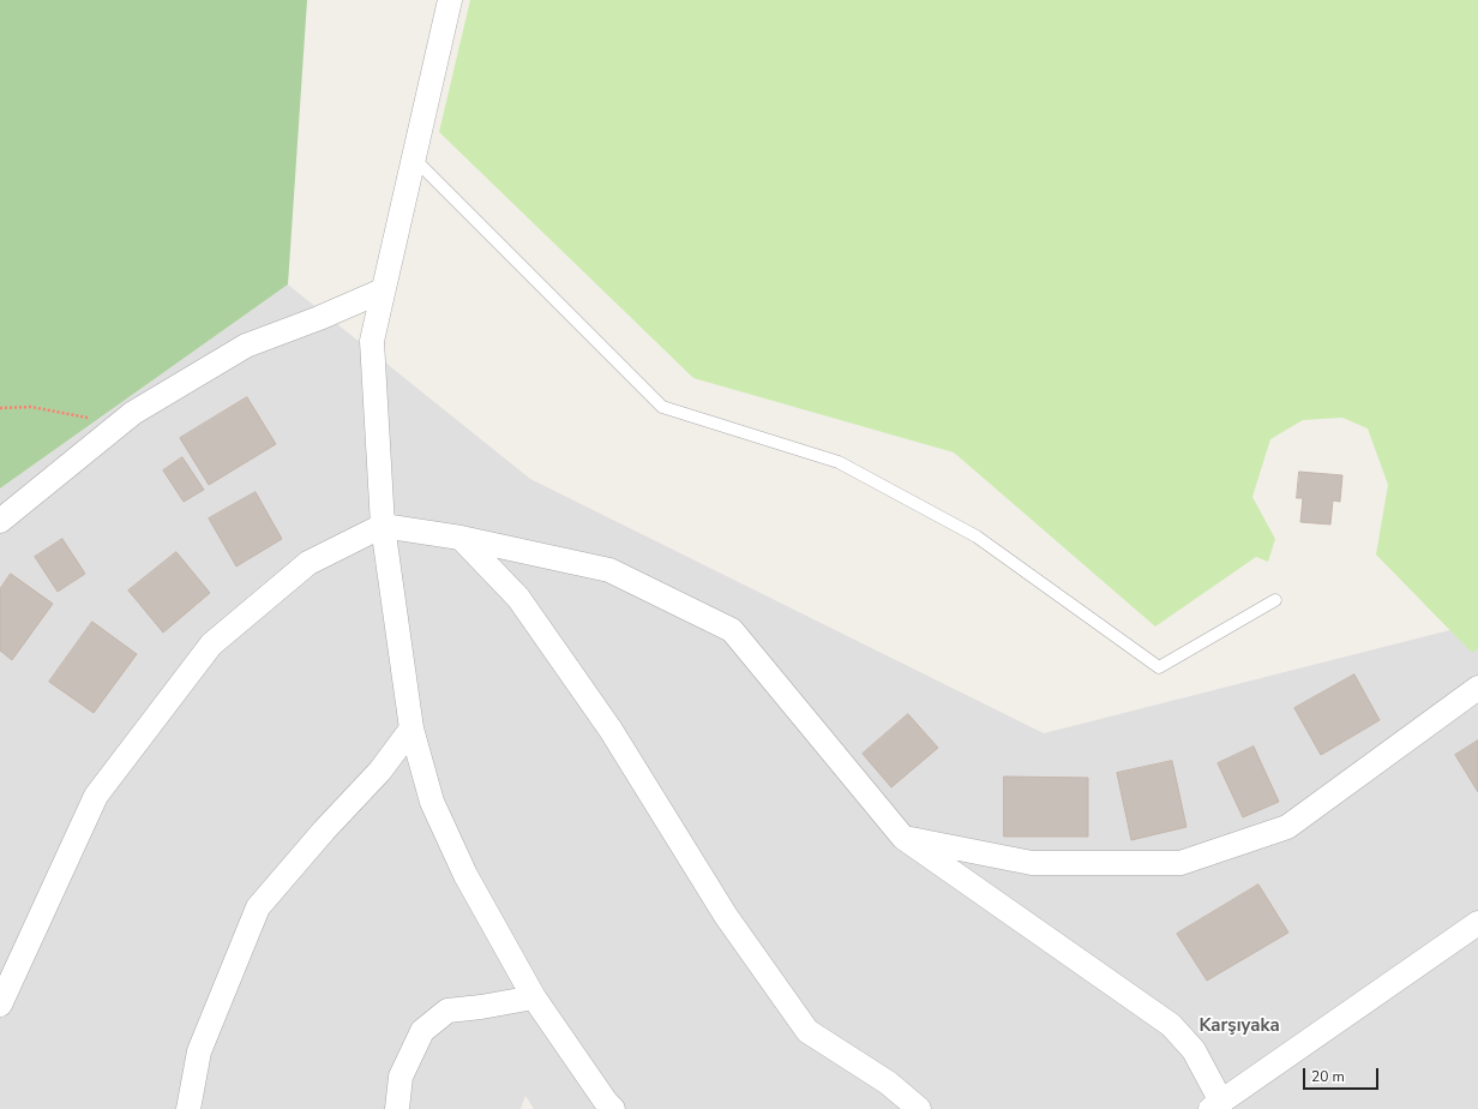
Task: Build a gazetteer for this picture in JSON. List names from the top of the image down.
{
  "districts": ["Karşıyaka"],
  "scale_bar": "20 m"
}
